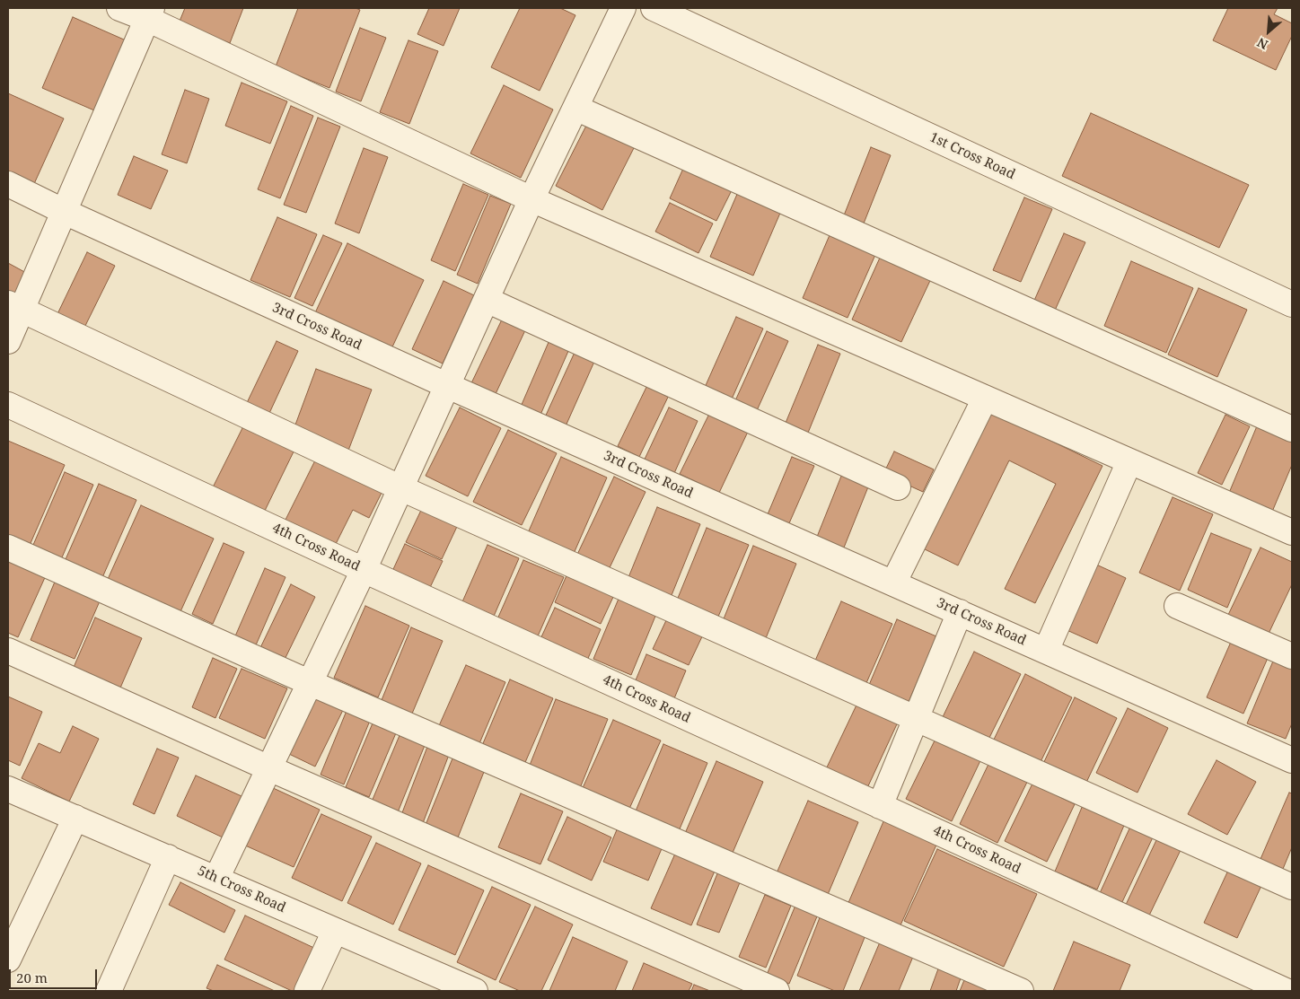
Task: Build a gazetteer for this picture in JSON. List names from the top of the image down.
{
  "streets": {
    "street": [
      "1st Cross Road",
      "3rd Cross Road",
      "4th Cross Road",
      "5th Cross Road"
    ]
  },
  "scale_bar": "20 m",
  "north": "bottom left"
}
